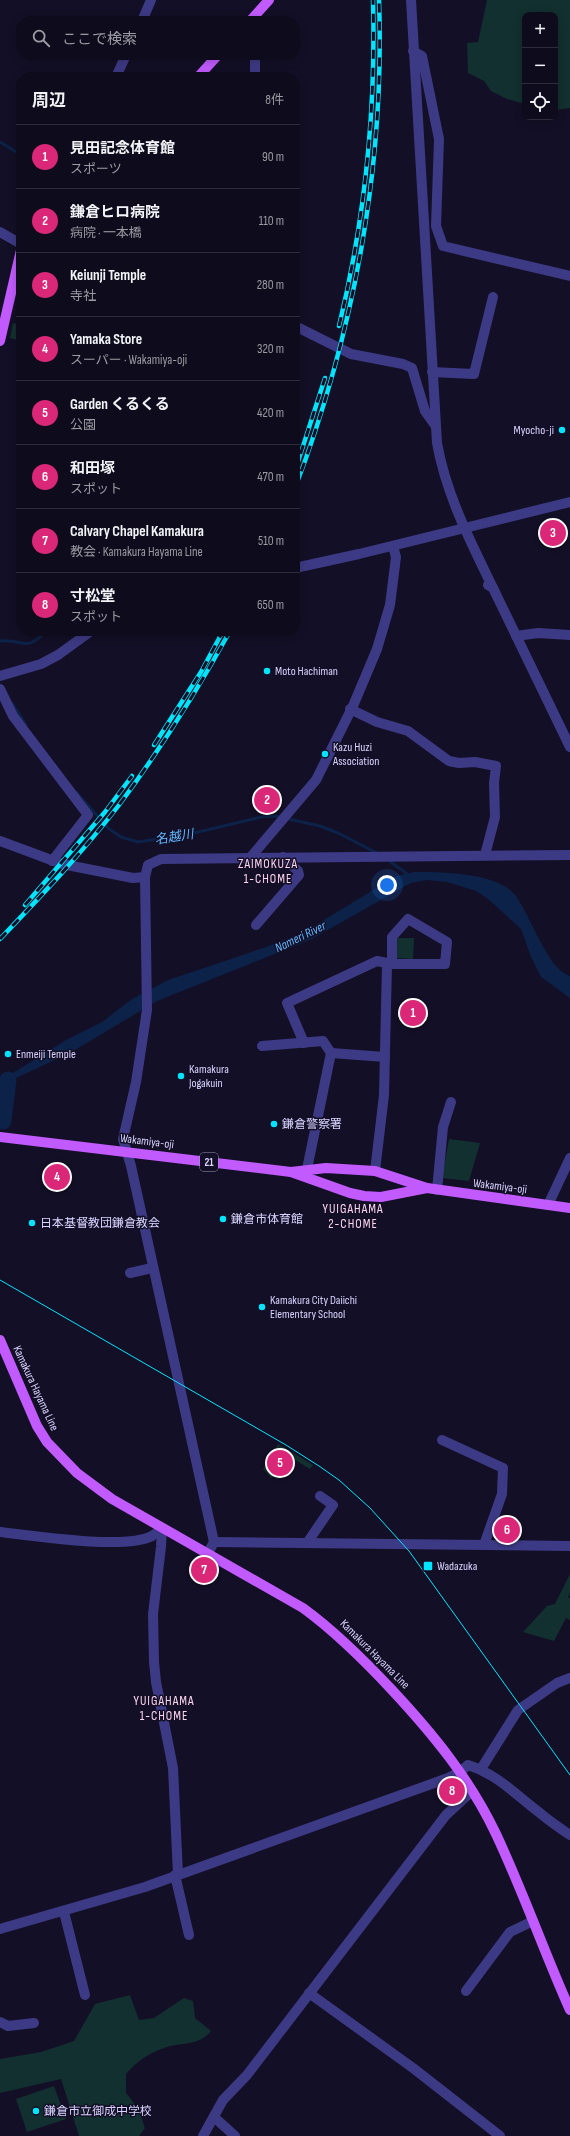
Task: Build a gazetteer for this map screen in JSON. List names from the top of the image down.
{
  "streets": {
    "main road": ["Wakamiya-oji", "21", "Kamakura Hayama Line"]
  },
  "districts": ["ZAIMOKUZA 1-CHOME", "YUIGAHAMA 2-CHOME", "YUIGAHAMA 1-CHOME"],
  "water": ["名越川", "Nameri River"],
  "places": {
    "other": [
      "Myocho-ji",
      "Moto Hachiman",
      "Kazu Huzi Association",
      "Enmeiji Temple",
      "Kamakura Jogakuin",
      "鎌倉警察署",
      "鎌倉市体育館",
      "日本基督教団鎌倉教会",
      "Kamakura City Daiichi Elementary School",
      "鎌倉市立御成中学校"
    ],
    "transit": ["Wadazuka"]
  },
  "page": {
    "map_buttons": ["+", "−"],
    "search": "ここで検索",
    "heading": ["周辺", "8件"],
    "list": [
      {
        "mark": "1",
        "name": "見田記念体育館",
        "note": "スポーツ",
        "value": "90 m"
      },
      {
        "mark": "2",
        "name": "鎌倉ヒロ病院",
        "note": "病院 · 一本橋",
        "value": "110 m"
      },
      {
        "mark": "3",
        "name": "Keiunji Temple",
        "note": "寺社",
        "value": "280 m"
      },
      {
        "mark": "4",
        "name": "Yamaka Store",
        "note": "スーパー · Wakamiya-oji",
        "value": "320 m"
      },
      {
        "mark": "5",
        "name": "Garden くるくる",
        "note": "公園",
        "value": "420 m"
      },
      {
        "mark": "6",
        "name": "和田塚",
        "note": "スポット",
        "value": "470 m"
      },
      {
        "mark": "7",
        "name": "Calvary Chapel Kamakura",
        "note": "教会 · Kamakura Hayama Line",
        "value": "510 m"
      },
      {
        "mark": "8",
        "name": "寸松堂",
        "note": "スポット",
        "value": "650 m"
      }
    ],
    "pins": [
      "3",
      "2",
      "1",
      "4",
      "5",
      "6",
      "7",
      "8"
    ]
  }
}
